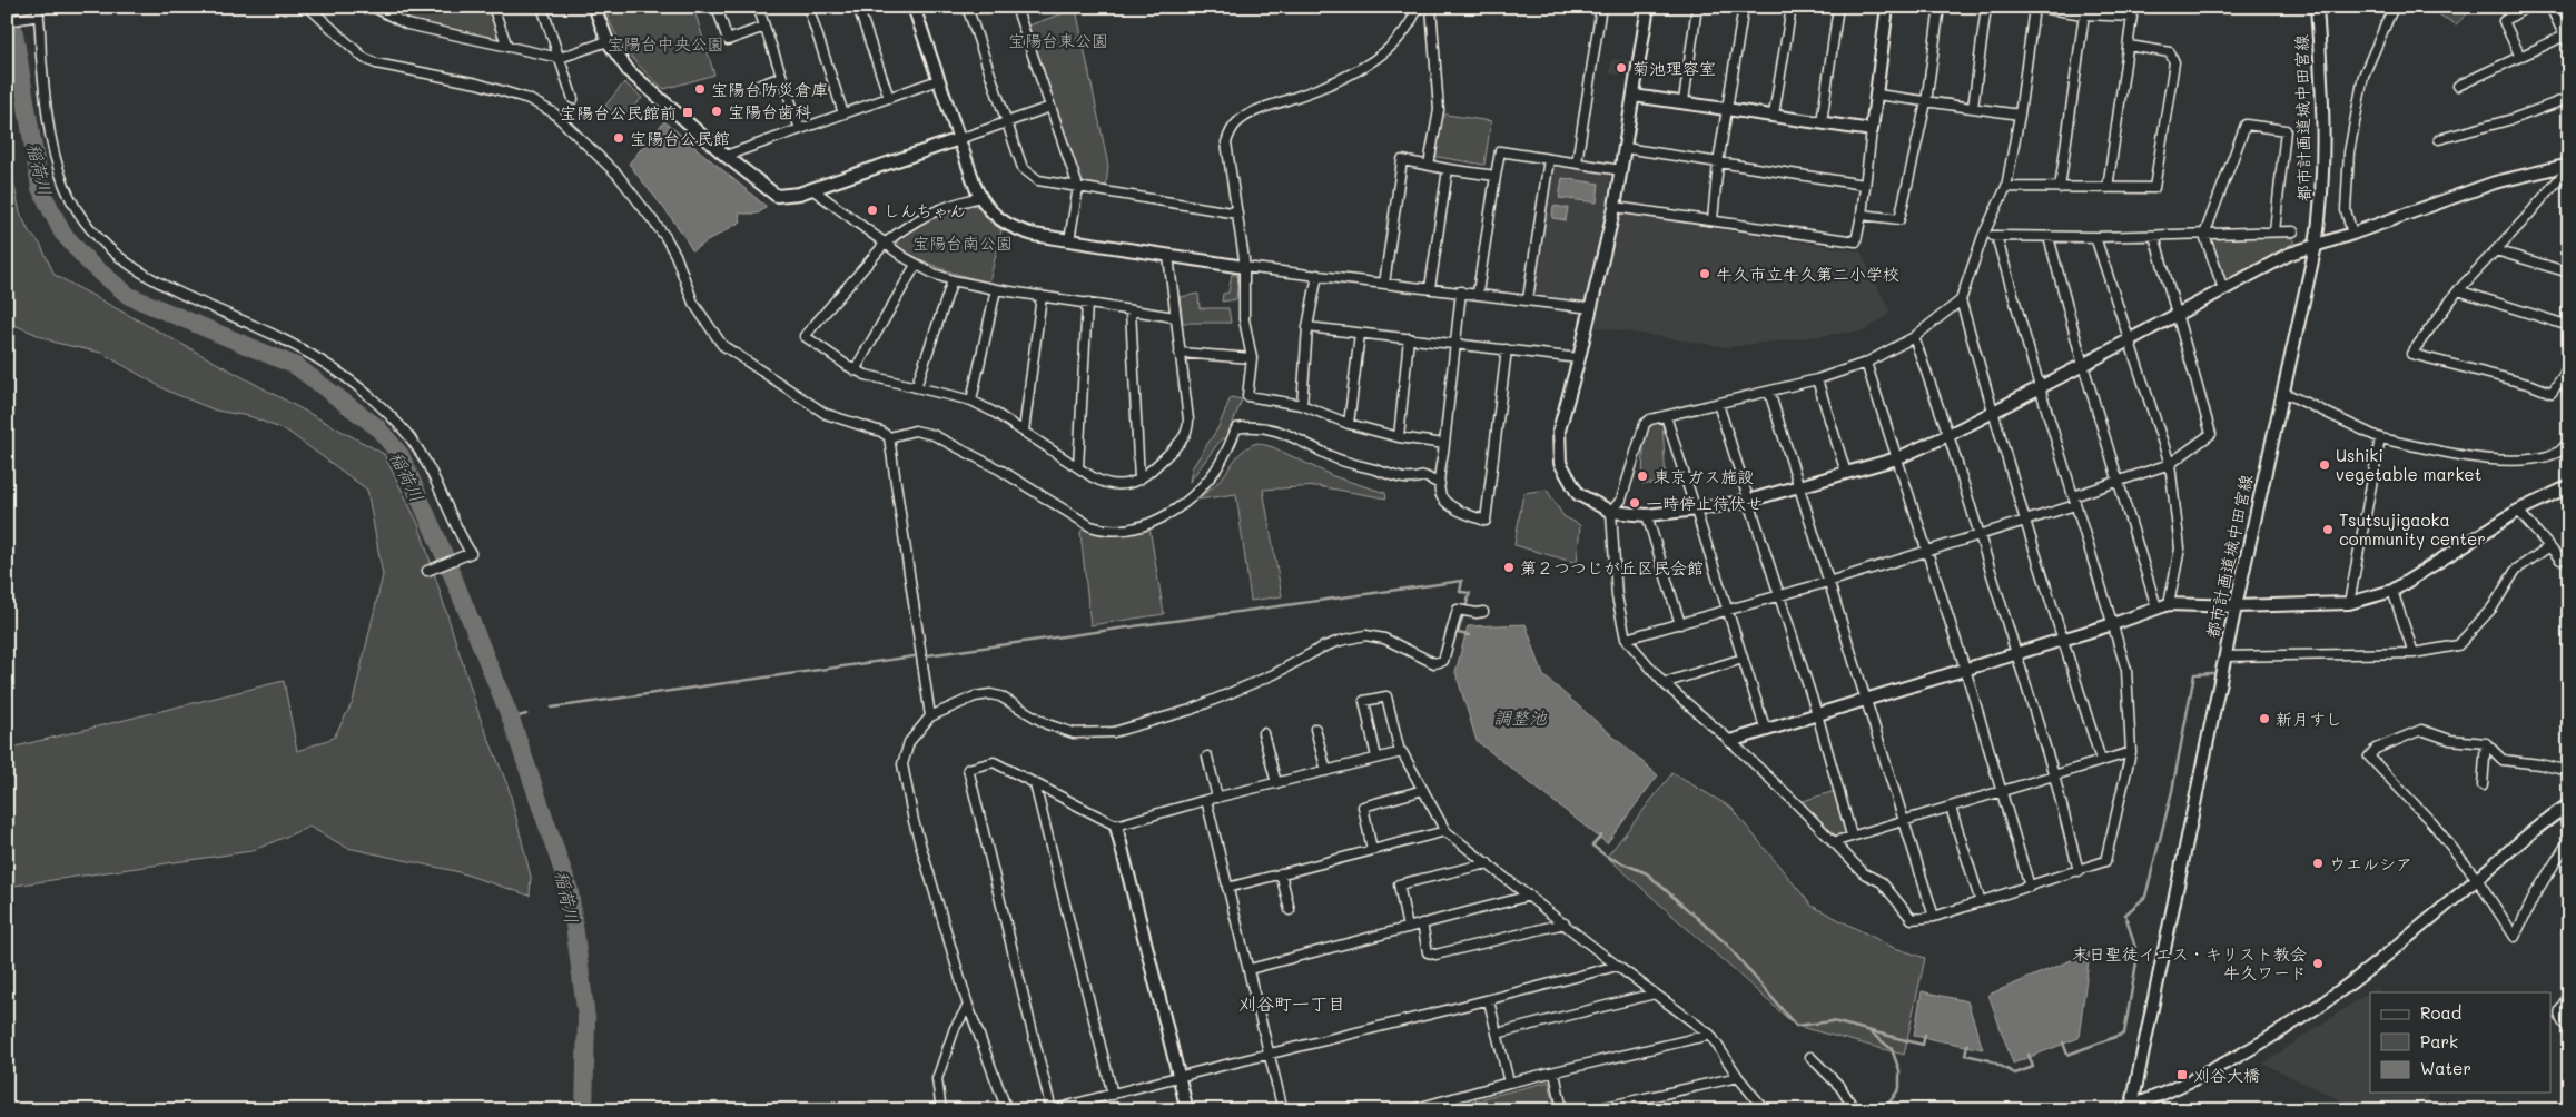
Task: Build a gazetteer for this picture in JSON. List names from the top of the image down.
{
  "streets": {
    "street": ["都市計画道城中田宮線"]
  },
  "districts": ["刈谷町一丁目"],
  "water": ["稲荷川", "調整池"],
  "parks": ["宝陽台東公園", "宝陽台中央公園", "宝陽台南公園"],
  "places": {
    "other": [
      "菊池理容室",
      "宝陽台防災倉庫",
      "宝陽台歯科",
      "宝陽台公民館",
      "しんちゃん",
      "牛久市立牛久第二小学校",
      "Ushiki vegetable market",
      "東京ガス施設",
      "一時停止待伏せ",
      "Tsutsujigaoka community center",
      "第２つつじが丘区民会館",
      "新月すし",
      "ウエルシア",
      "末日聖徒イエス・キリスト教会 牛久ワード"
    ],
    "transit": ["宝陽台公民館前", "刈谷大橋"]
  },
  "legend": ["Road", "Park", "Water"]
}
